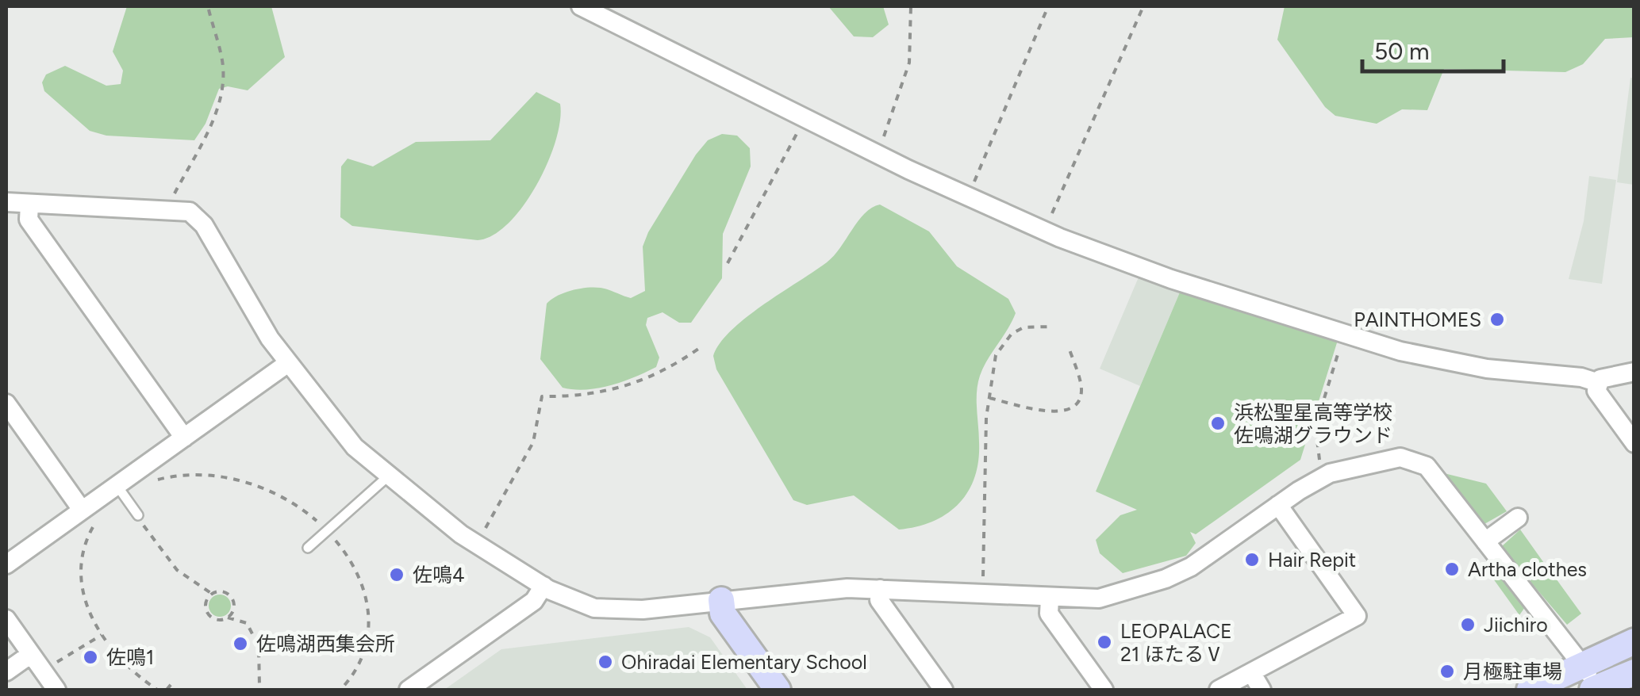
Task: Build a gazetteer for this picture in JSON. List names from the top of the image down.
{
  "places": [
    "PAINTHOMES",
    "浜松聖星高等学校 佐鳴湖グラウンド",
    "Hair Repit",
    "Artha clothes",
    "佐鳴4",
    "Jiichiro",
    "LEOPALACE 21 ほたるⅤ",
    "佐鳴湖西集会所",
    "佐鳴1",
    "Ohiradai Elementary School",
    "月極駐車場"
  ],
  "scale_bar": "50 m"
}
